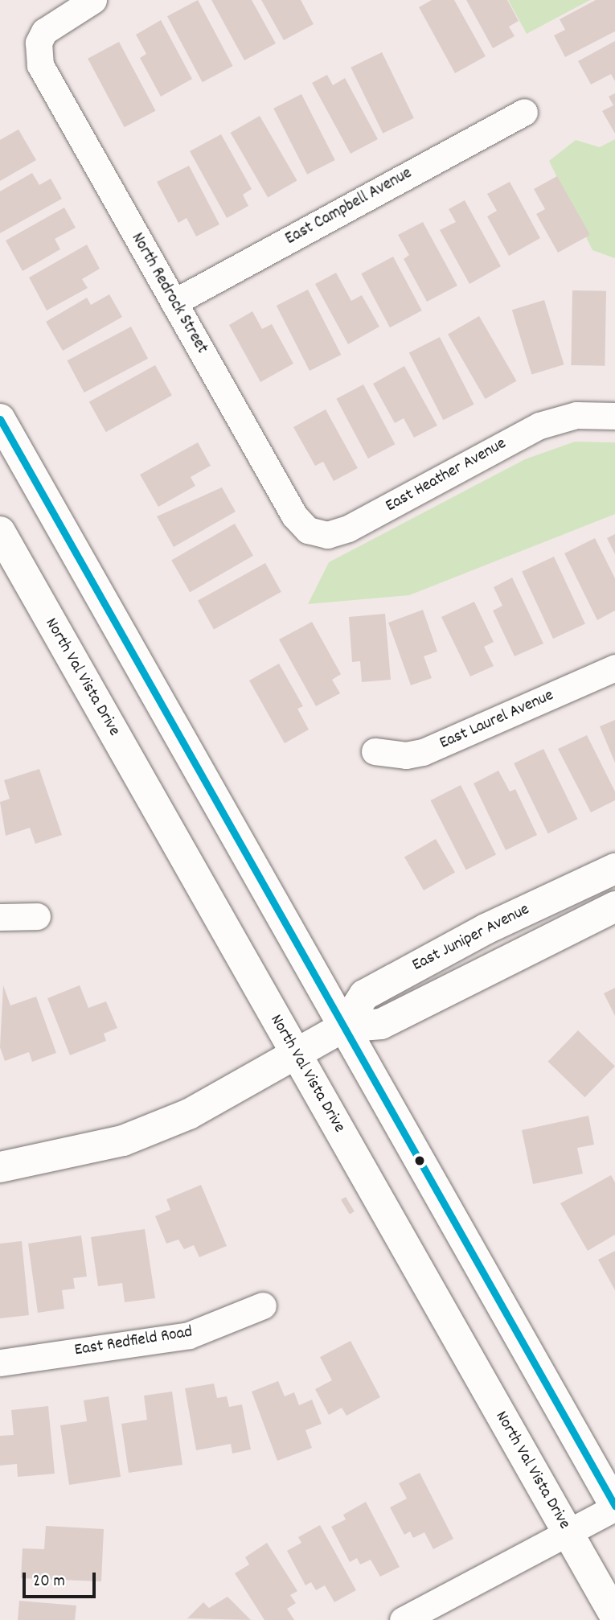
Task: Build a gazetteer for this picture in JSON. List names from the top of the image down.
{
  "streets": {
    "main road": ["North Val Vista Drive", "East Juniper Avenue"],
    "street": [
      "East Campbell Avenue",
      "North Redrock Street",
      "East Heather Avenue",
      "East Laurel Avenue",
      "East Redfield Road"
    ]
  },
  "crossings": [
    ["East Campbell Avenue", "North Redrock Street"],
    ["North Redrock Street", "East Heather Avenue"],
    ["North Val Vista Drive", "East Juniper Avenue"]
  ],
  "scale_bar": "20 m"
}
